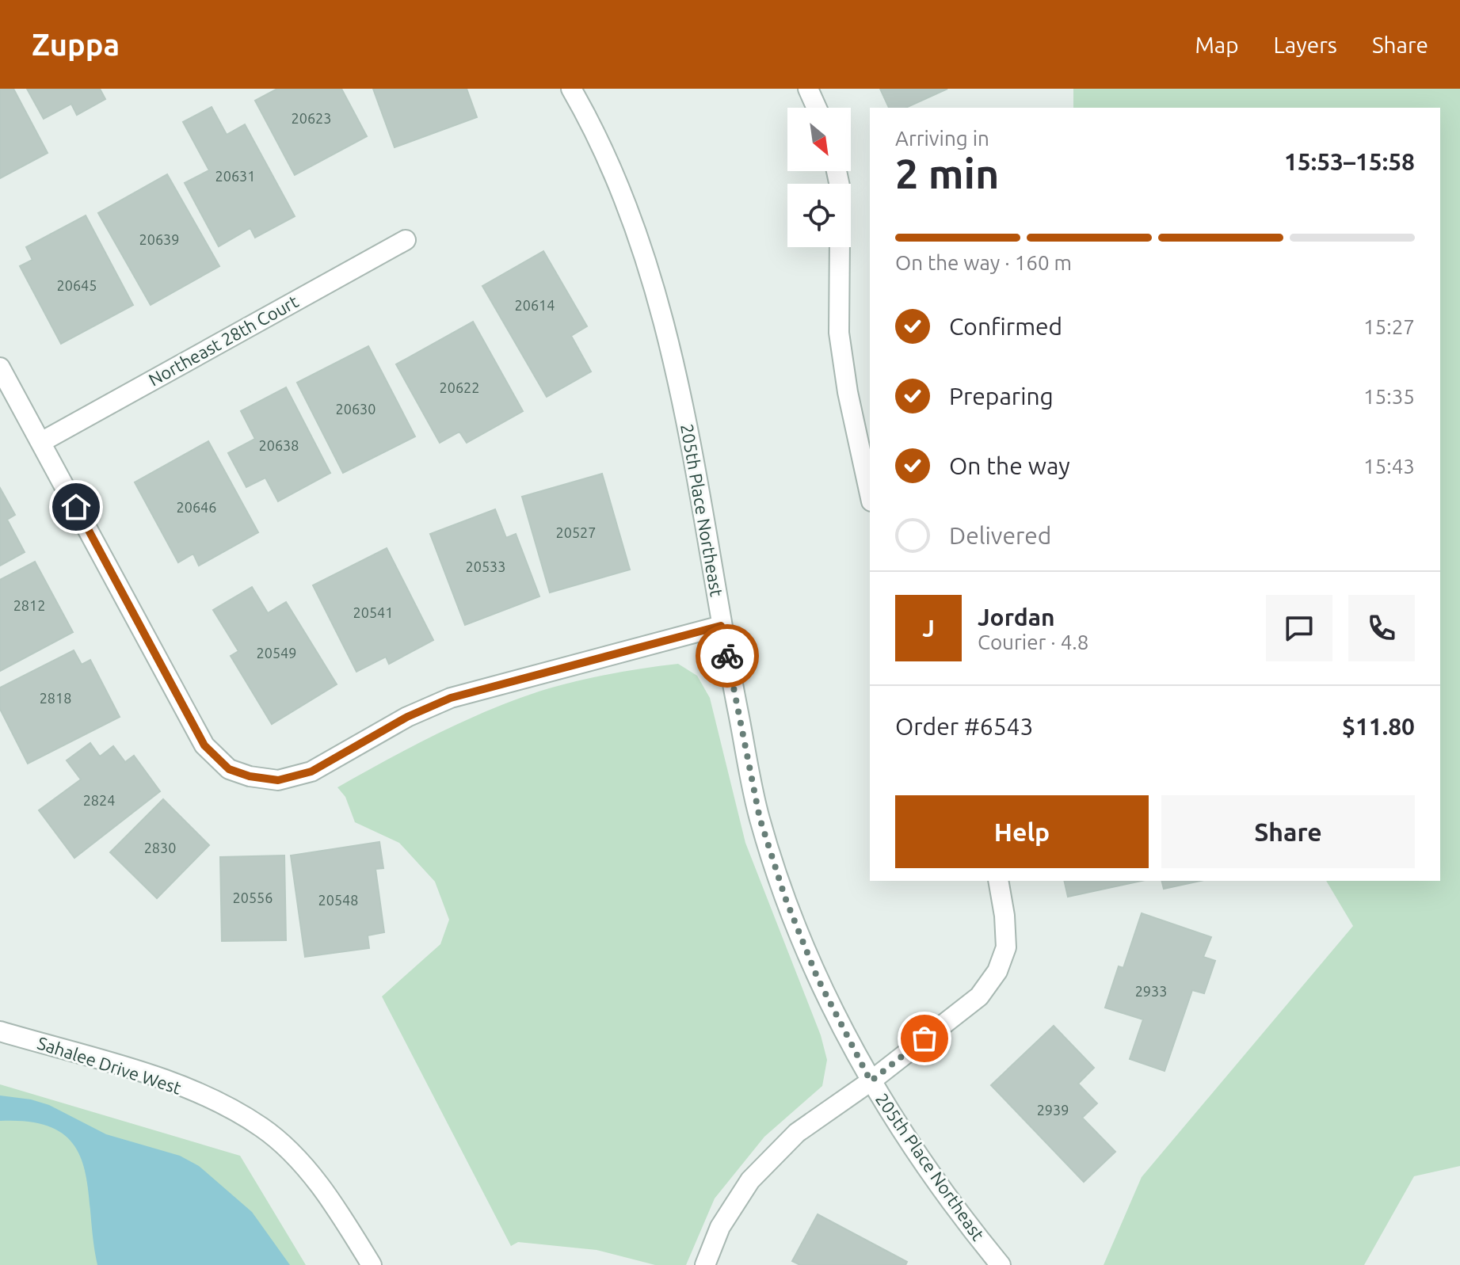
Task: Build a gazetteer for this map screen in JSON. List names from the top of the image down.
{
  "streets": {
    "street": ["Northeast 28th Court", "205th Place Northeast", "Sahalee Drive West"]
  },
  "house_numbers": [
    "20623",
    "20631",
    "20639",
    "20645",
    "20614",
    "20622",
    "20630",
    "20638",
    "20646",
    "20527",
    "20533",
    "2812",
    "20541",
    "20549",
    "2818",
    "2824",
    "2830",
    "20556",
    "20548",
    "2933",
    "2939"
  ],
  "north": "bottom right",
  "page": {
    "header": "Zuppa",
    "nav": ["Map", "Layers", "Share"],
    "heading": ["2 min", "Arriving in", "15:53–15:58"],
    "panel": [
      "Jordan",
      "Courier · 4.8",
      "Order #6543",
      "$11.80"
    ],
    "bar": "On the way · 160 m",
    "list": [
      ["Confirmed", "15:27"],
      ["Preparing", "15:35"],
      ["On the way", "15:43"],
      "Delivered"
    ],
    "round": "J",
    "buttons": ["Help", "Share"]
  }
}
